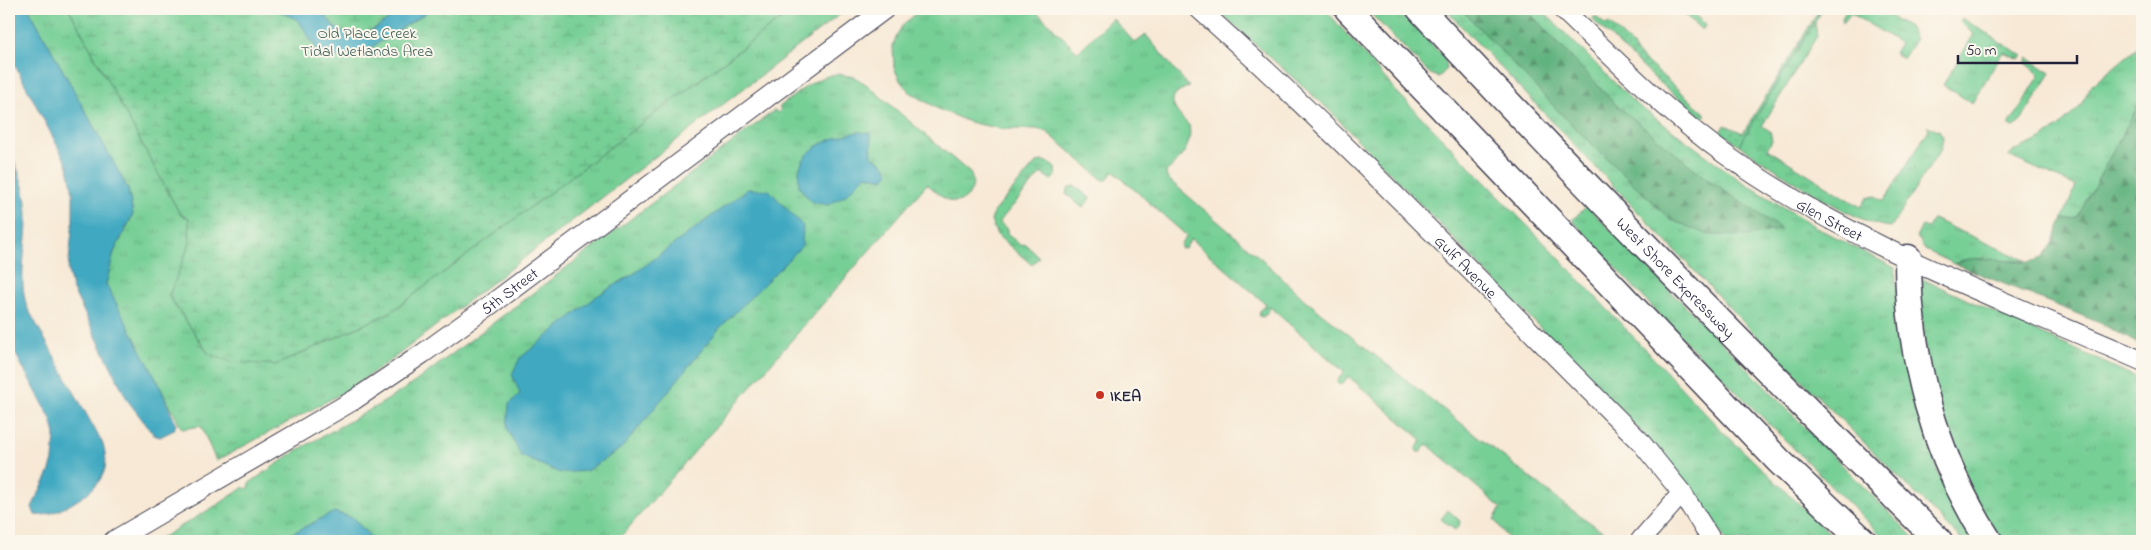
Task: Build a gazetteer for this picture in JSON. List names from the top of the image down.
{
  "streets": {
    "highway": ["West Shore Expressway"],
    "street": ["Glen Street", "Gulf Avenue", "5th Street"]
  },
  "parks": ["Old Place Creek Tidal Wetlands Area"],
  "places": ["IKEA"],
  "scale_bar": "50 m"
}
